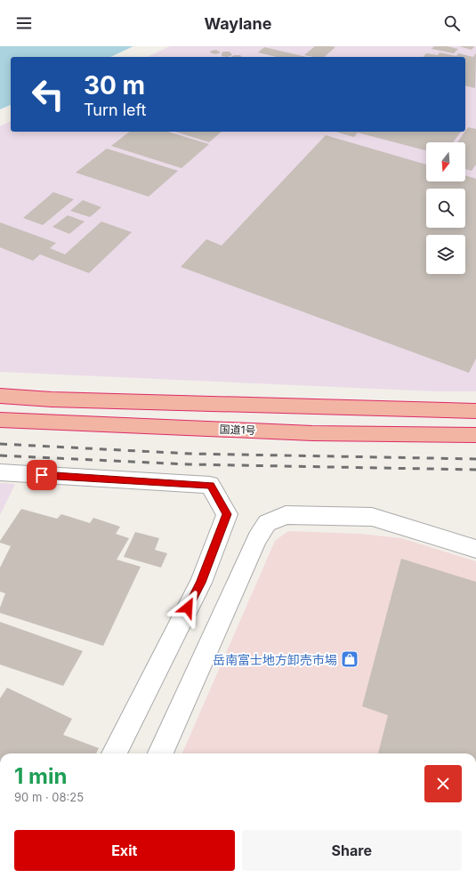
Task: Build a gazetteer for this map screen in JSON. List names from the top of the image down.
{
  "streets": {
    "highway": ["国道1号"]
  },
  "places": {
    "shop": ["岳南富士地方卸売市場"]
  },
  "north": "bottom",
  "page": {
    "header": "Waylane",
    "turn": ["30 m", "Turn left"],
    "heading": ["1 min", "90 m · 08:25"],
    "buttons": ["Exit", "Share"]
  }
}
